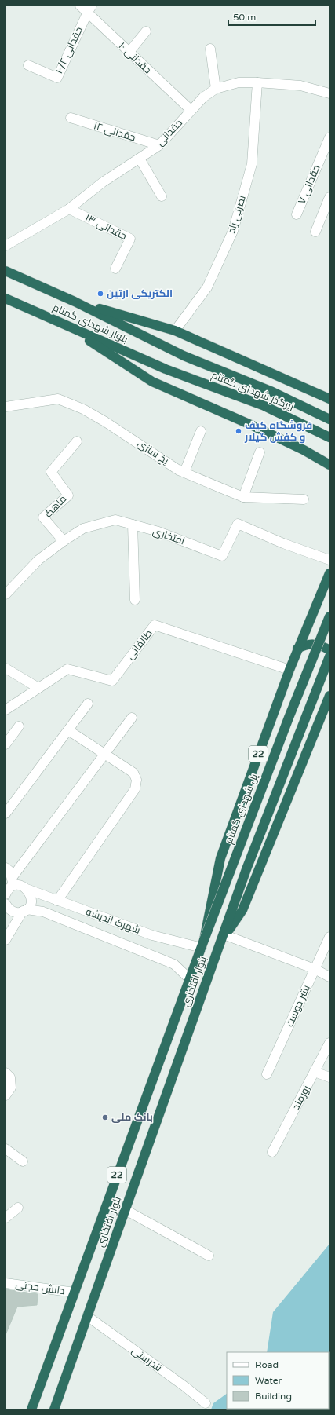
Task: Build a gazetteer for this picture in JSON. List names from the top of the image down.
{
  "streets": {
    "highway": [
      "بلوار شهدای گمنام",
      "زیرگذر شهدای گمنام",
      "22",
      "پل شهدای گمنام",
      "بلوار افتخاری"
    ],
    "street": [
      "حقدانی ۱۰/۲",
      "حقدانی ۱۰",
      "حقدانی ۱۲",
      "حقدانی",
      "حقدانی ۷",
      "نصرتی راد",
      "حقدانی ۱۳",
      "یخ سازی",
      "ماهک",
      "افتخاری",
      "طالقانی",
      "شهرک اندیشه",
      "بشر دوست",
      "زورمند",
      "دانش حجتی",
      "تندرستی"
    ]
  },
  "crossings": [
    ["حقدانی ۱۰/۲", "حقدانی ۱۰"],
    ["حقدانی ۱۰", "حقدانی"],
    ["حقدانی ۱۲", "حقدانی"],
    ["حقدانی", "نصرتی راد"],
    ["حقدانی", "حقدانی ۱۳"],
    ["بلوار شهدای گمنام", "زیرگذر شهدای گمنام"],
    ["ماهک", "افتخاری"],
    ["طالقانی", "22"],
    ["22", "پل شهدای گمنام"],
    ["22", "شهرک اندیشه"],
    ["22", "بلوار افتخاری"],
    ["پل شهدای گمنام", "شهرک اندیشه"],
    ["پل شهدای گمنام", "بلوار افتخاری"],
    ["شهرک اندیشه", "بلوار افتخاری"],
    ["بلوار افتخاری", "دانش حجتی"],
    ["بلوار افتخاری", "تندرستی"]
  ],
  "places": ["الکتریکی ارتین", "فروشگاه کیف و کفش گیلار", "بانک ملی"],
  "legend": ["Road", "Water", "Building"],
  "scale_bar": "50 m"
}
